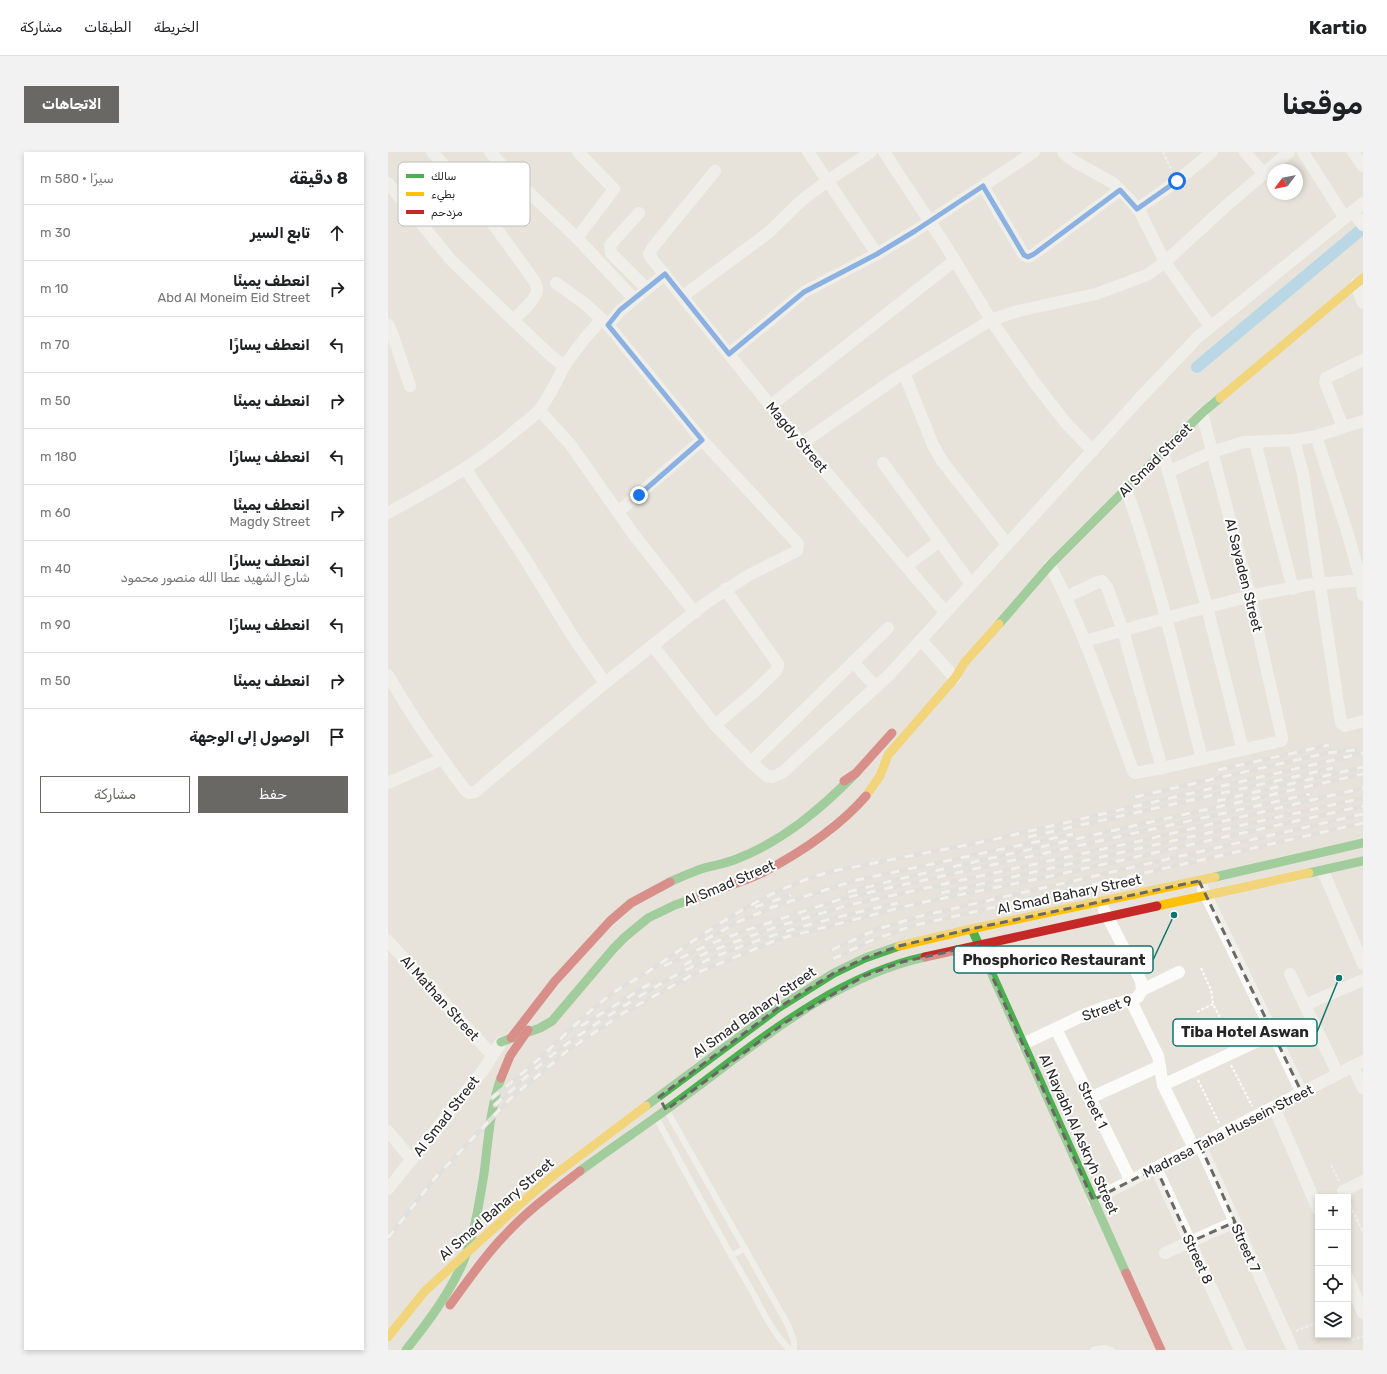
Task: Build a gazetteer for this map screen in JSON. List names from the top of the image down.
{
  "streets": {
    "main road": ["Al Smad Street", "Al Smad Bahary Street", "Al Nayabh Al Askryh Street"],
    "street": [
      "Magdy Street",
      "Al Sayaden Street",
      "Al Mathan Street",
      "Street 9",
      "Street 1",
      "Madrasa Taha Hussein Street",
      "Street 7",
      "Street 8"
    ]
  },
  "crossings": [
    ["Al Smad Street", "Al Sayaden Street"],
    ["Al Smad Street", "Al Mathan Street"],
    ["Al Smad Bahary Street", "Street 9"],
    ["Al Smad Bahary Street", "Al Nayabh Al Askryh Street"],
    ["Street 9", "Street 1"],
    ["Street 9", "Al Nayabh Al Askryh Street"],
    ["Street 9", "Street 7"],
    ["Street 1", "Madrasa Taha Hussein Street"],
    ["Madrasa Taha Hussein Street", "Al Nayabh Al Askryh Street"],
    ["Madrasa Taha Hussein Street", "Street 7"],
    ["Madrasa Taha Hussein Street", "Street 8"]
  ],
  "places": ["Phosphorico Restaurant", "Tiba Hotel Aswan"],
  "legend": ["سالك", "بطيء", "مزدحم"],
  "north": "bottom left",
  "page": {
    "header": "Kartio",
    "nav": ["الخريطة", "الطبقات", "مشاركة"],
    "buttons": [
      "الاتجاهات",
      ["حفظ", "مشاركة"]
    ],
    "title": "موقعنا",
    "heading": ["8 دقيقة", "سيرًا · 580 m"],
    "list": [
      ["تابع السير", "30 m"],
      ["انعطف يمينًا", "Abd Al Moneim Eid Street", "10 m"],
      ["انعطف يسارًا", "70 m"],
      ["انعطف يمينًا", "50 m"],
      ["انعطف يسارًا", "180 m"],
      ["انعطف يمينًا", "Magdy Street", "60 m"],
      ["انعطف يسارًا", "شارع الشهيد عطا الله منصور محمود", "40 m"],
      ["انعطف يسارًا", "90 m"],
      ["انعطف يمينًا", "50 m"],
      "الوصول إلى الوجهة"
    ],
    "map_buttons": ["+", "−"]
  }
}
